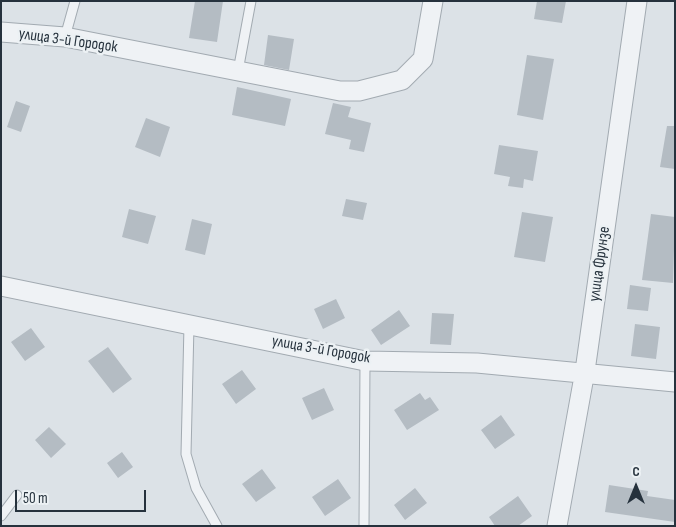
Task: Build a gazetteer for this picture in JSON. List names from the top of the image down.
{
  "streets": {
    "street": ["улица 3-й Городок", "улица Фрунзе"]
  },
  "crossings": [
    ["улица 3-й Городок", "улица Фрунзе"]
  ],
  "scale_bar": "50 m",
  "north": "top"
}
